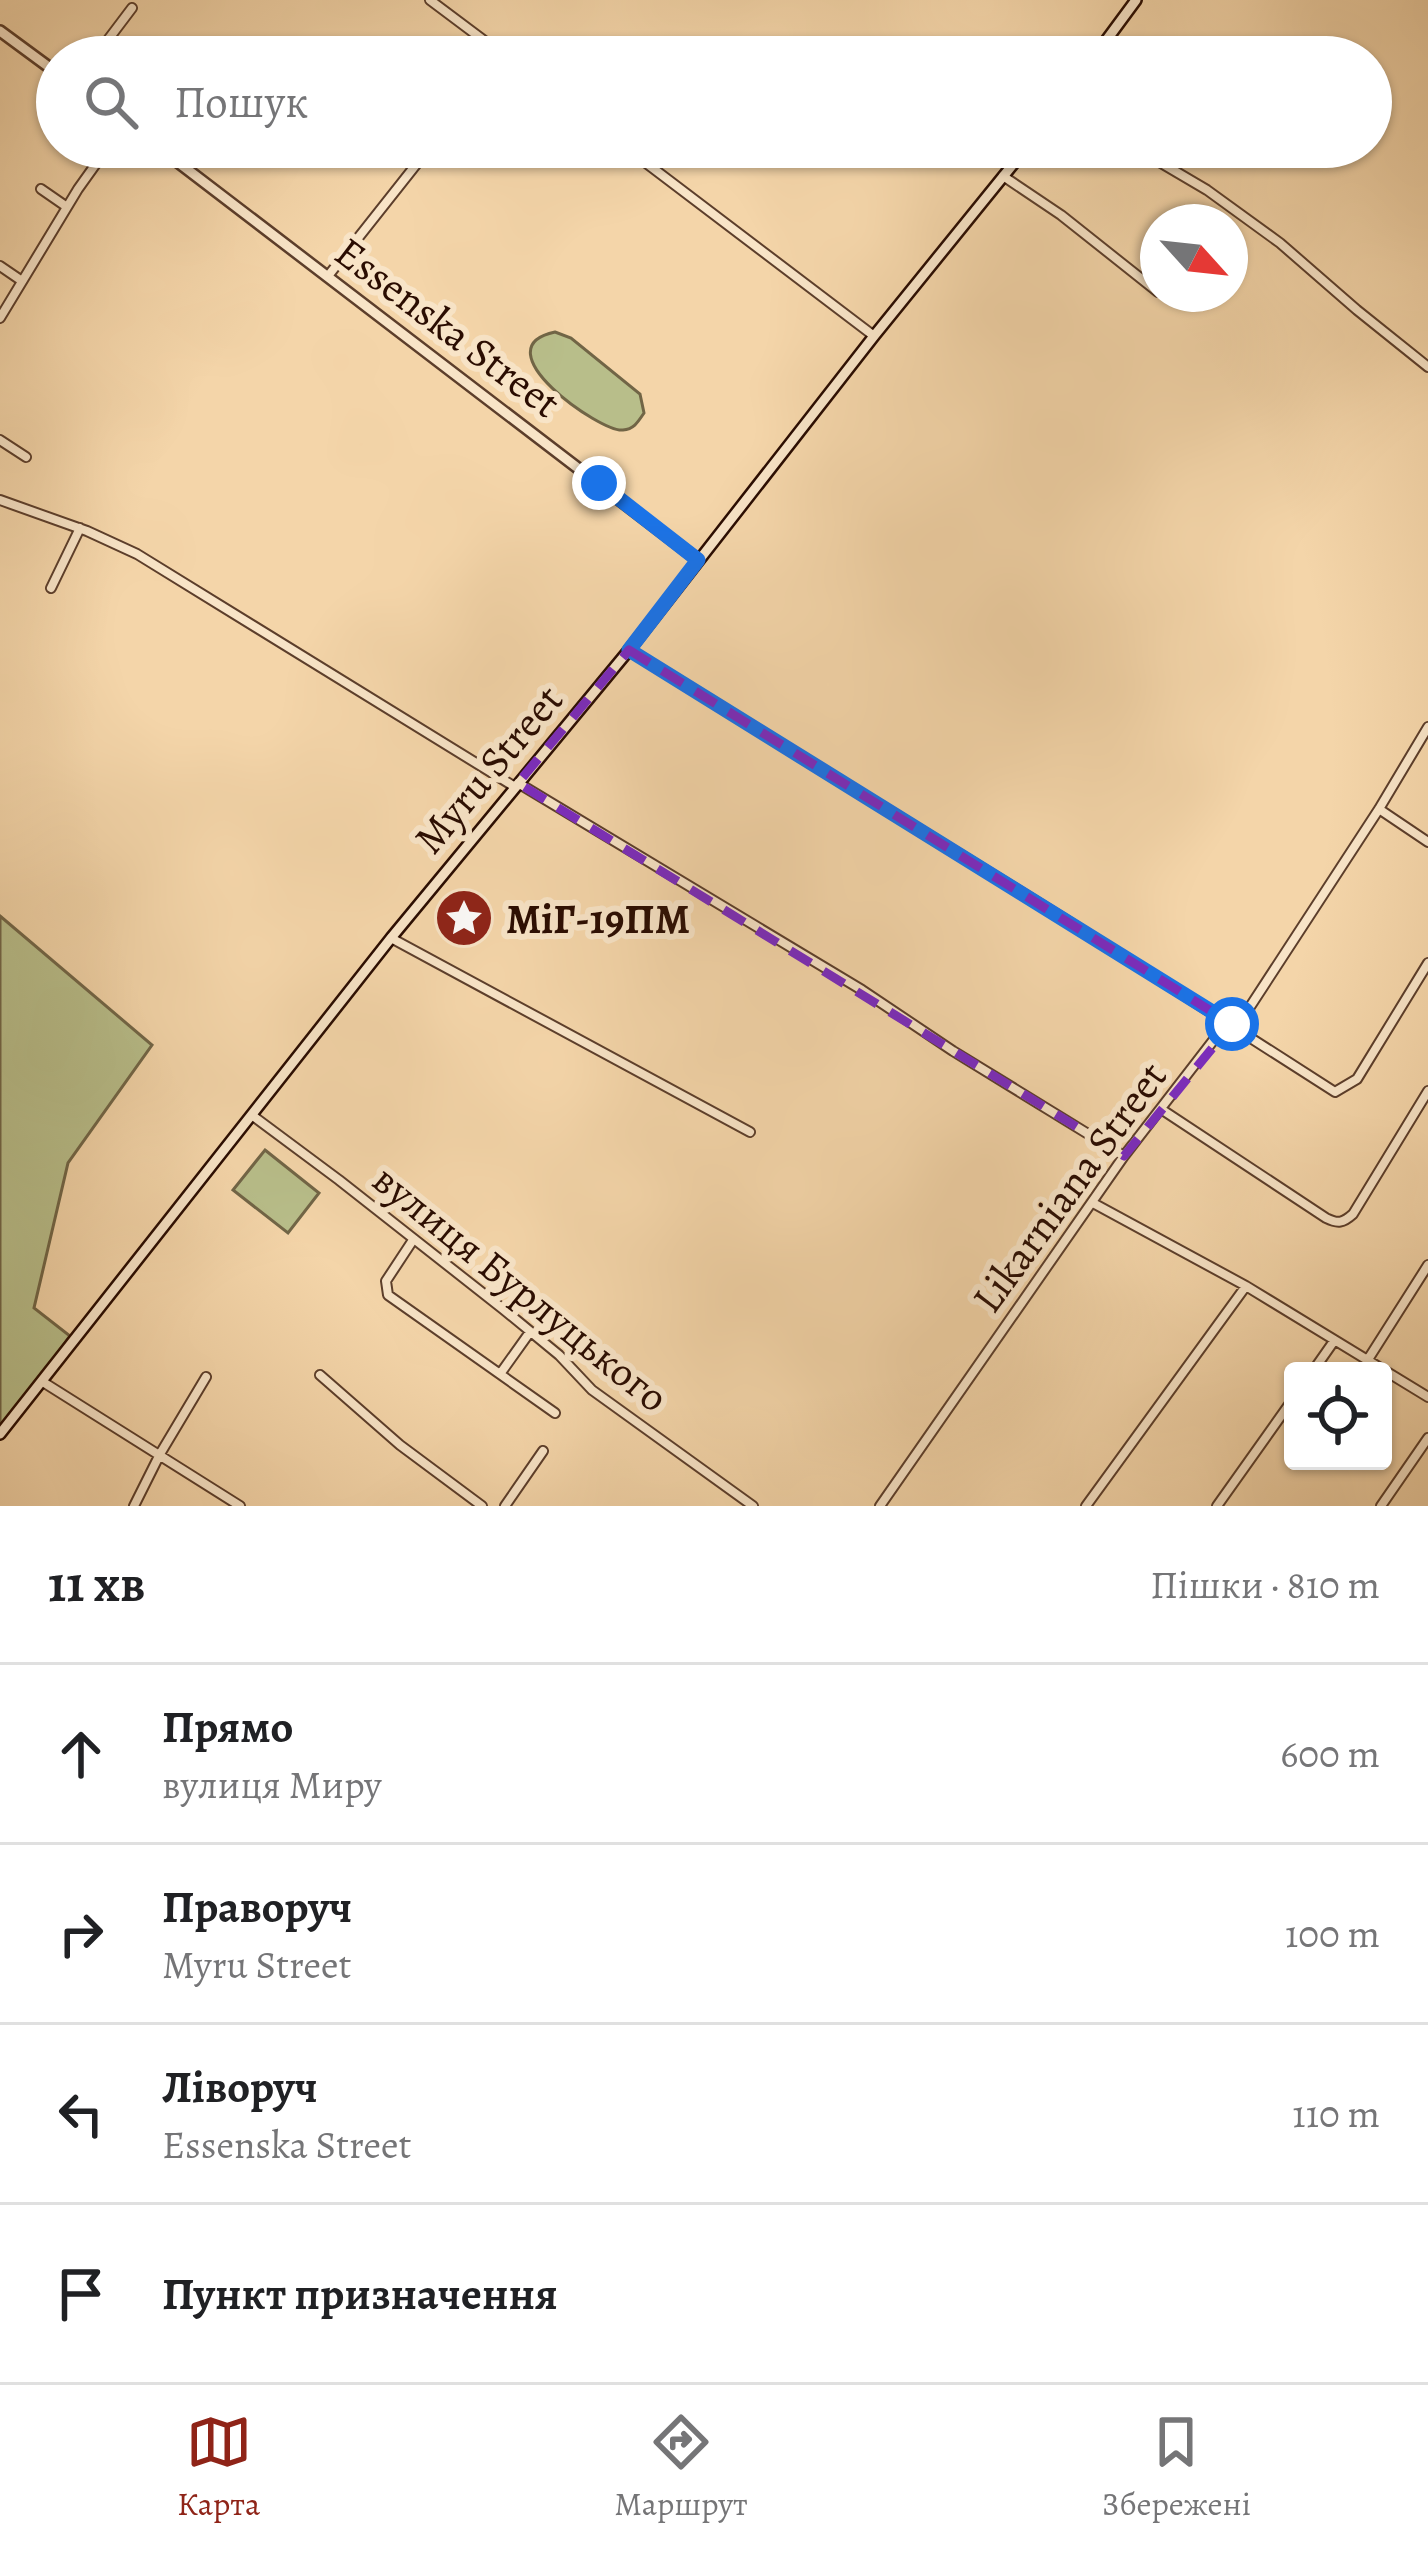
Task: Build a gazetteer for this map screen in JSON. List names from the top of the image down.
{
  "streets": {
    "main road": ["Essenska Street", "Myru Street"],
    "street": ["Likarniana Street", "вулиця Бурлуцького"]
  },
  "crossings": [
    ["Essenska Street", "Myru Street"],
    ["Myru Street", "вулиця Бурлуцького"]
  ],
  "places": {
    "place": ["МіГ-19ПМ"]
  },
  "north": "bottom right",
  "page": {
    "search": "Пошук",
    "heading": ["11 хв", "Пішки · 810 m"],
    "list": [
      ["Прямо", "вулиця Миру", "600 m"],
      ["Праворуч", "Myru Street", "100 m"],
      ["Ліворуч", "Essenska Street", "110 m"],
      "Пункт призначення"
    ],
    "nav": ["Карта", "Маршрут", "Збережені"]
  }
}
